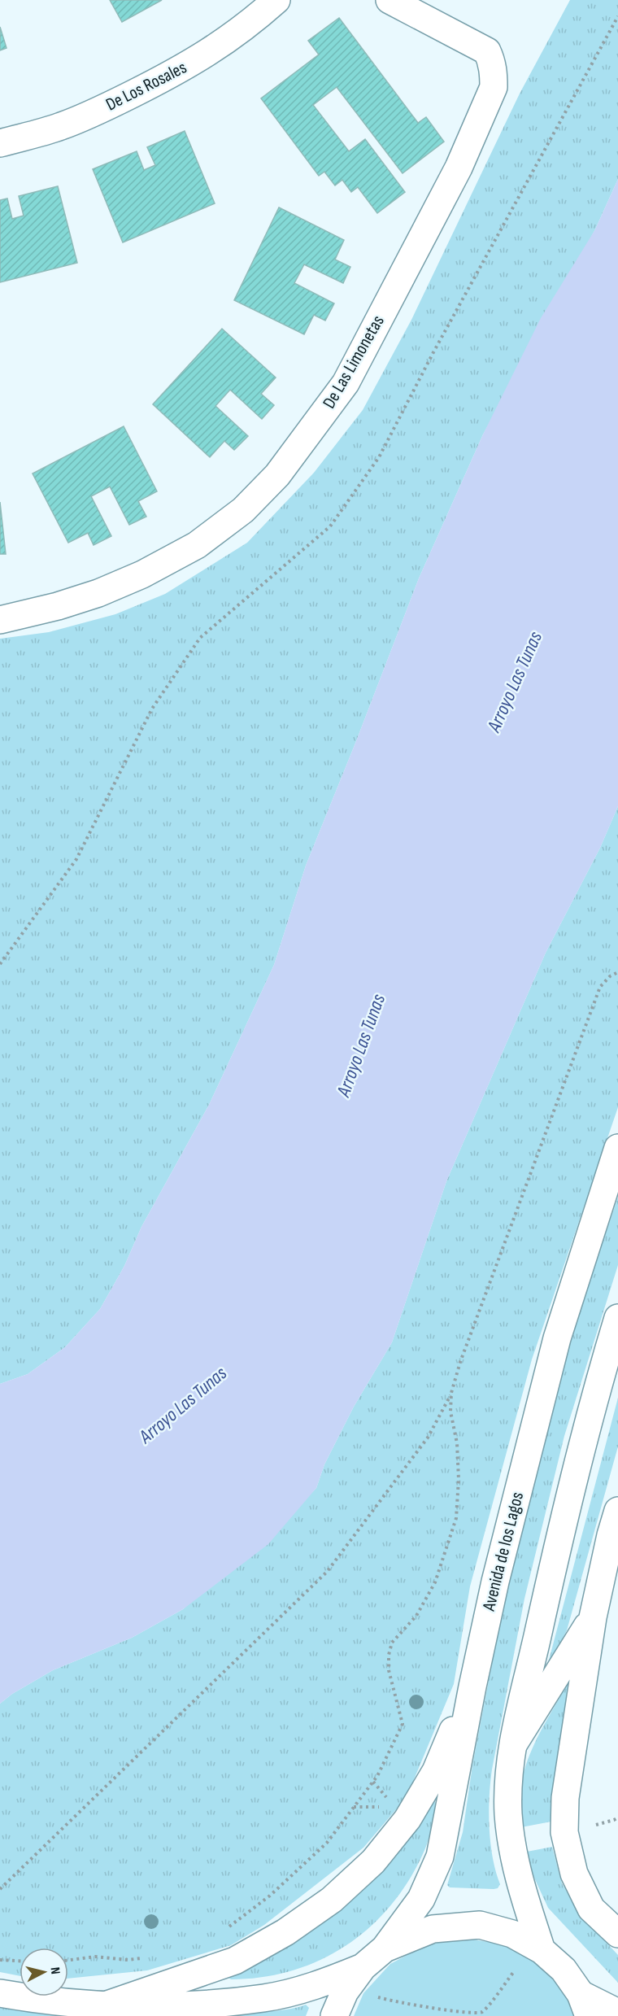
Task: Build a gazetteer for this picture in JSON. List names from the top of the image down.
{
  "streets": {
    "street": ["De Los Rosales", "De Las Limonetas", "Avenida de los Lagos"]
  },
  "water": ["Arroyo Las Tunas"],
  "north": "right"
}
